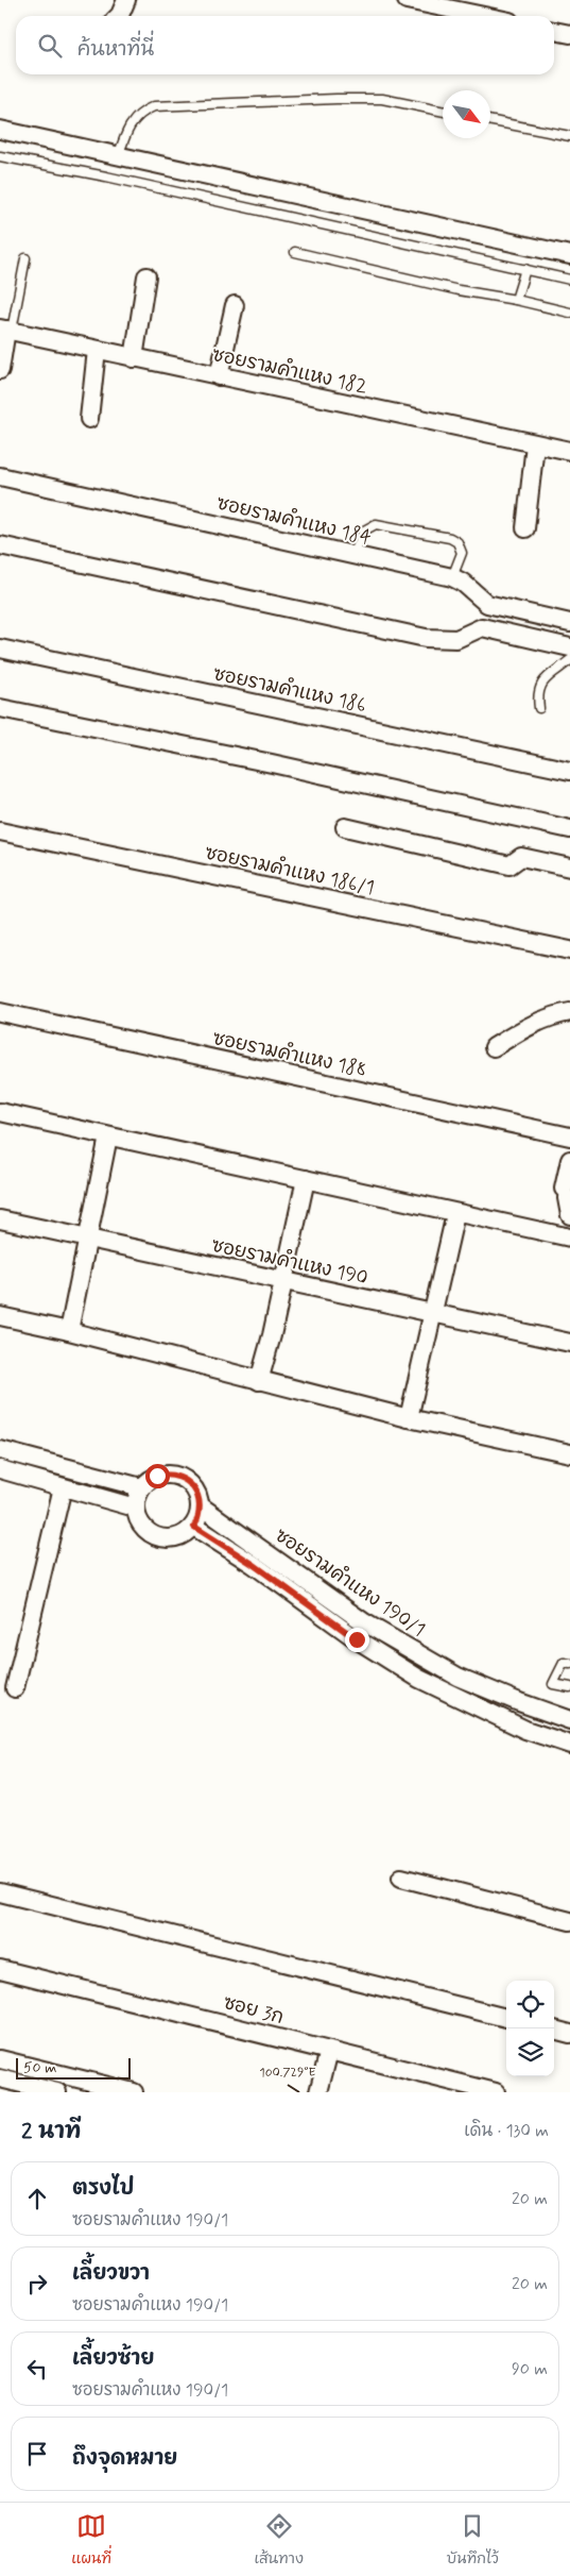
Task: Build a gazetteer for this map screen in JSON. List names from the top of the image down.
{
  "streets": {
    "street": [
      "ซอยรามคำแหง 182",
      "ซอยรามคำแหง 184",
      "ซอยรามคำแหง 186",
      "ซอยรามคำแหง 186/1",
      "ซอยรามคำแหง 188",
      "ซอยรามคำแหง 190",
      "ซอยรามคำแหง 190/1",
      "ซอย 3ก"
    ]
  },
  "scale_bar": "50 m",
  "north": "bottom right",
  "page": {
    "search": "ค้นหาที่นี่",
    "scale": "50 m",
    "heading": ["2 นาที", "เดิน · 130 m"],
    "list": [
      ["ตรงไป", "ซอยรามคำแหง 190/1", "20 m"],
      ["เลี้ยวขวา", "ซอยรามคำแหง 190/1", "20 m"],
      ["เลี้ยวซ้าย", "ซอยรามคำแหง 190/1", "90 m"],
      "ถึงจุดหมาย"
    ],
    "nav": ["แผนที่", "เส้นทาง", "บันทึกไว้"]
  },
  "coordinates": ["100.729°E"]
}
